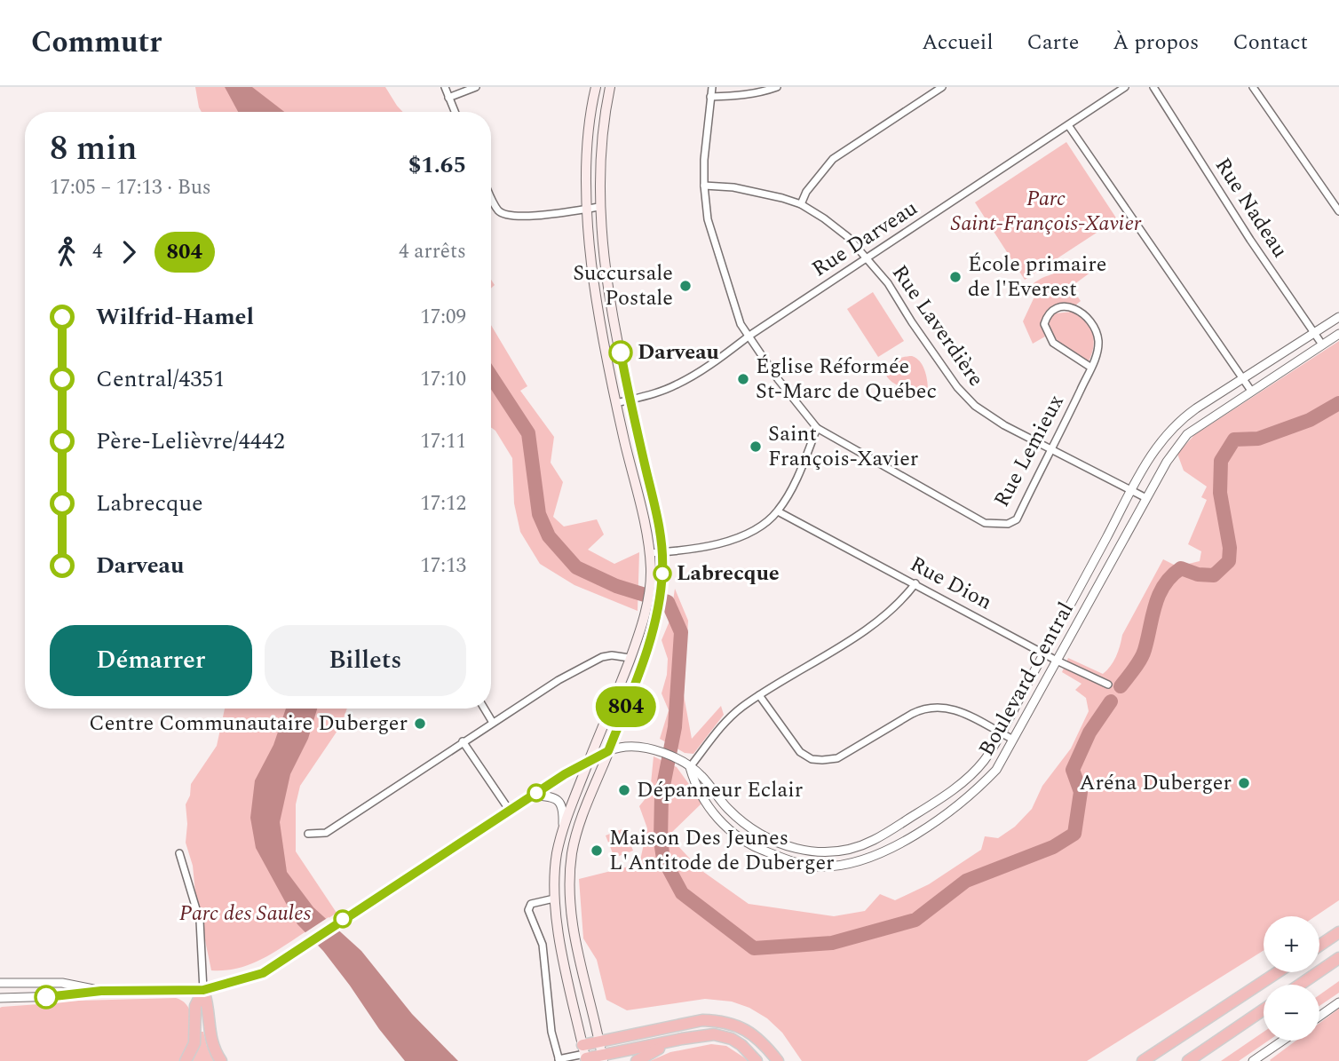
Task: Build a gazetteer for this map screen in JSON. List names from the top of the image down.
{
  "streets": {
    "street": [
      "Rue Nadeau",
      "Rue Darveau",
      "Rue Laverdière",
      "Rue Lemieux",
      "Rue Dion",
      "Boulevard Central"
    ]
  },
  "crossings": [
    ["Rue Nadeau", "Boulevard Central"],
    ["Rue Darveau", "Rue Laverdière"],
    ["Rue Darveau", "Rue Lemieux"],
    ["Rue Laverdière", "Rue Lemieux"],
    ["Rue Laverdière", "Boulevard Central"],
    ["Rue Dion", "Boulevard Central"]
  ],
  "parks": ["Parc Saint-François-Xavier", "Parc des Saules"],
  "places": [
    "École primaire de l'Everest",
    "Succursale Postale",
    "Darveau",
    "Église Réformée St-Marc de Québec",
    "Saint François-Xavier",
    "Labrecque",
    "Centre Communautaire Duberger",
    "Aréna Duberger",
    "Dépanneur Eclair",
    "Maison Des Jeunes L'Antitode de Duberger"
  ],
  "lines": ["bus line 804"],
  "page": {
    "header": "Commutr",
    "nav": [
      "Accueil",
      "Carte",
      "À propos",
      "Contact"
    ],
    "on_map": "804",
    "heading": ["8 min", "17:05 – 17:13 · Bus", "$1.65"],
    "legs": ["4", "804", "4 arrêts"],
    "list": [
      {
        "name": "Wilfrid-Hamel",
        "value": "17:09"
      },
      {
        "name": "Central/4351",
        "value": "17:10"
      },
      {
        "name": "Père-Lelièvre/4442",
        "value": "17:11"
      },
      {
        "name": "Labrecque",
        "value": "17:12"
      },
      {
        "name": "Darveau",
        "value": "17:13"
      }
    ],
    "buttons": ["Démarrer", "Billets"],
    "map_buttons": ["+", "−"]
  }
}
